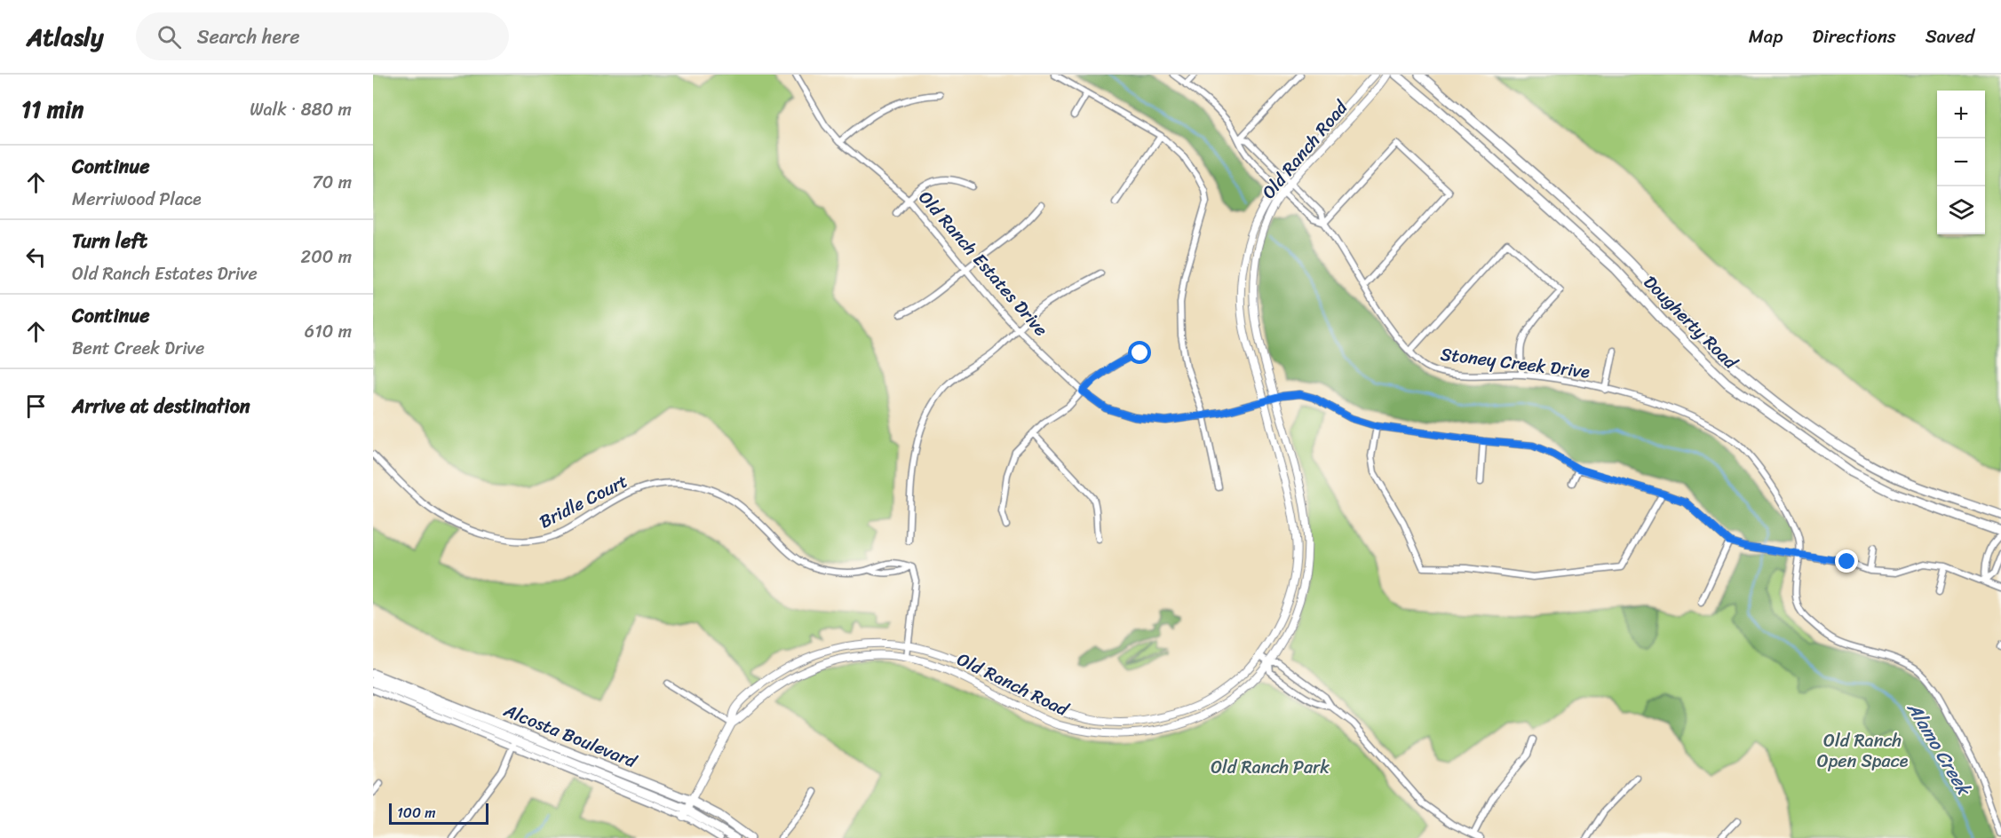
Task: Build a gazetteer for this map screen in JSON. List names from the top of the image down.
{
  "streets": {
    "main road": ["Dougherty Road", "Alcosta Boulevard"],
    "street": [
      "Old Ranch Road",
      "Old Ranch Estates Drive",
      "Stoney Creek Drive",
      "Bridle Court"
    ]
  },
  "crossings": [
    ["Old Ranch Road", "Old Ranch Estates Drive"],
    ["Old Ranch Road", "Stoney Creek Drive"],
    ["Old Ranch Road", "Bridle Court"],
    ["Old Ranch Road", "Alcosta Boulevard"]
  ],
  "water": ["Alamo Creek"],
  "parks": ["Old Ranch Open Space", "Old Ranch Park"],
  "scale_bar": "100 m",
  "page": {
    "header": "Atlasly",
    "search": "Search here",
    "nav": ["Map", "Directions", "Saved"],
    "heading": ["11 min", "Walk · 880 m"],
    "map_buttons": ["+", "−"],
    "list": [
      ["Continue", "Merriwood Place", "70 m"],
      ["Turn left", "Old Ranch Estates Drive", "200 m"],
      ["Continue", "Bent Creek Drive", "610 m"],
      "Arrive at destination"
    ],
    "scale": "100 m"
  }
}
